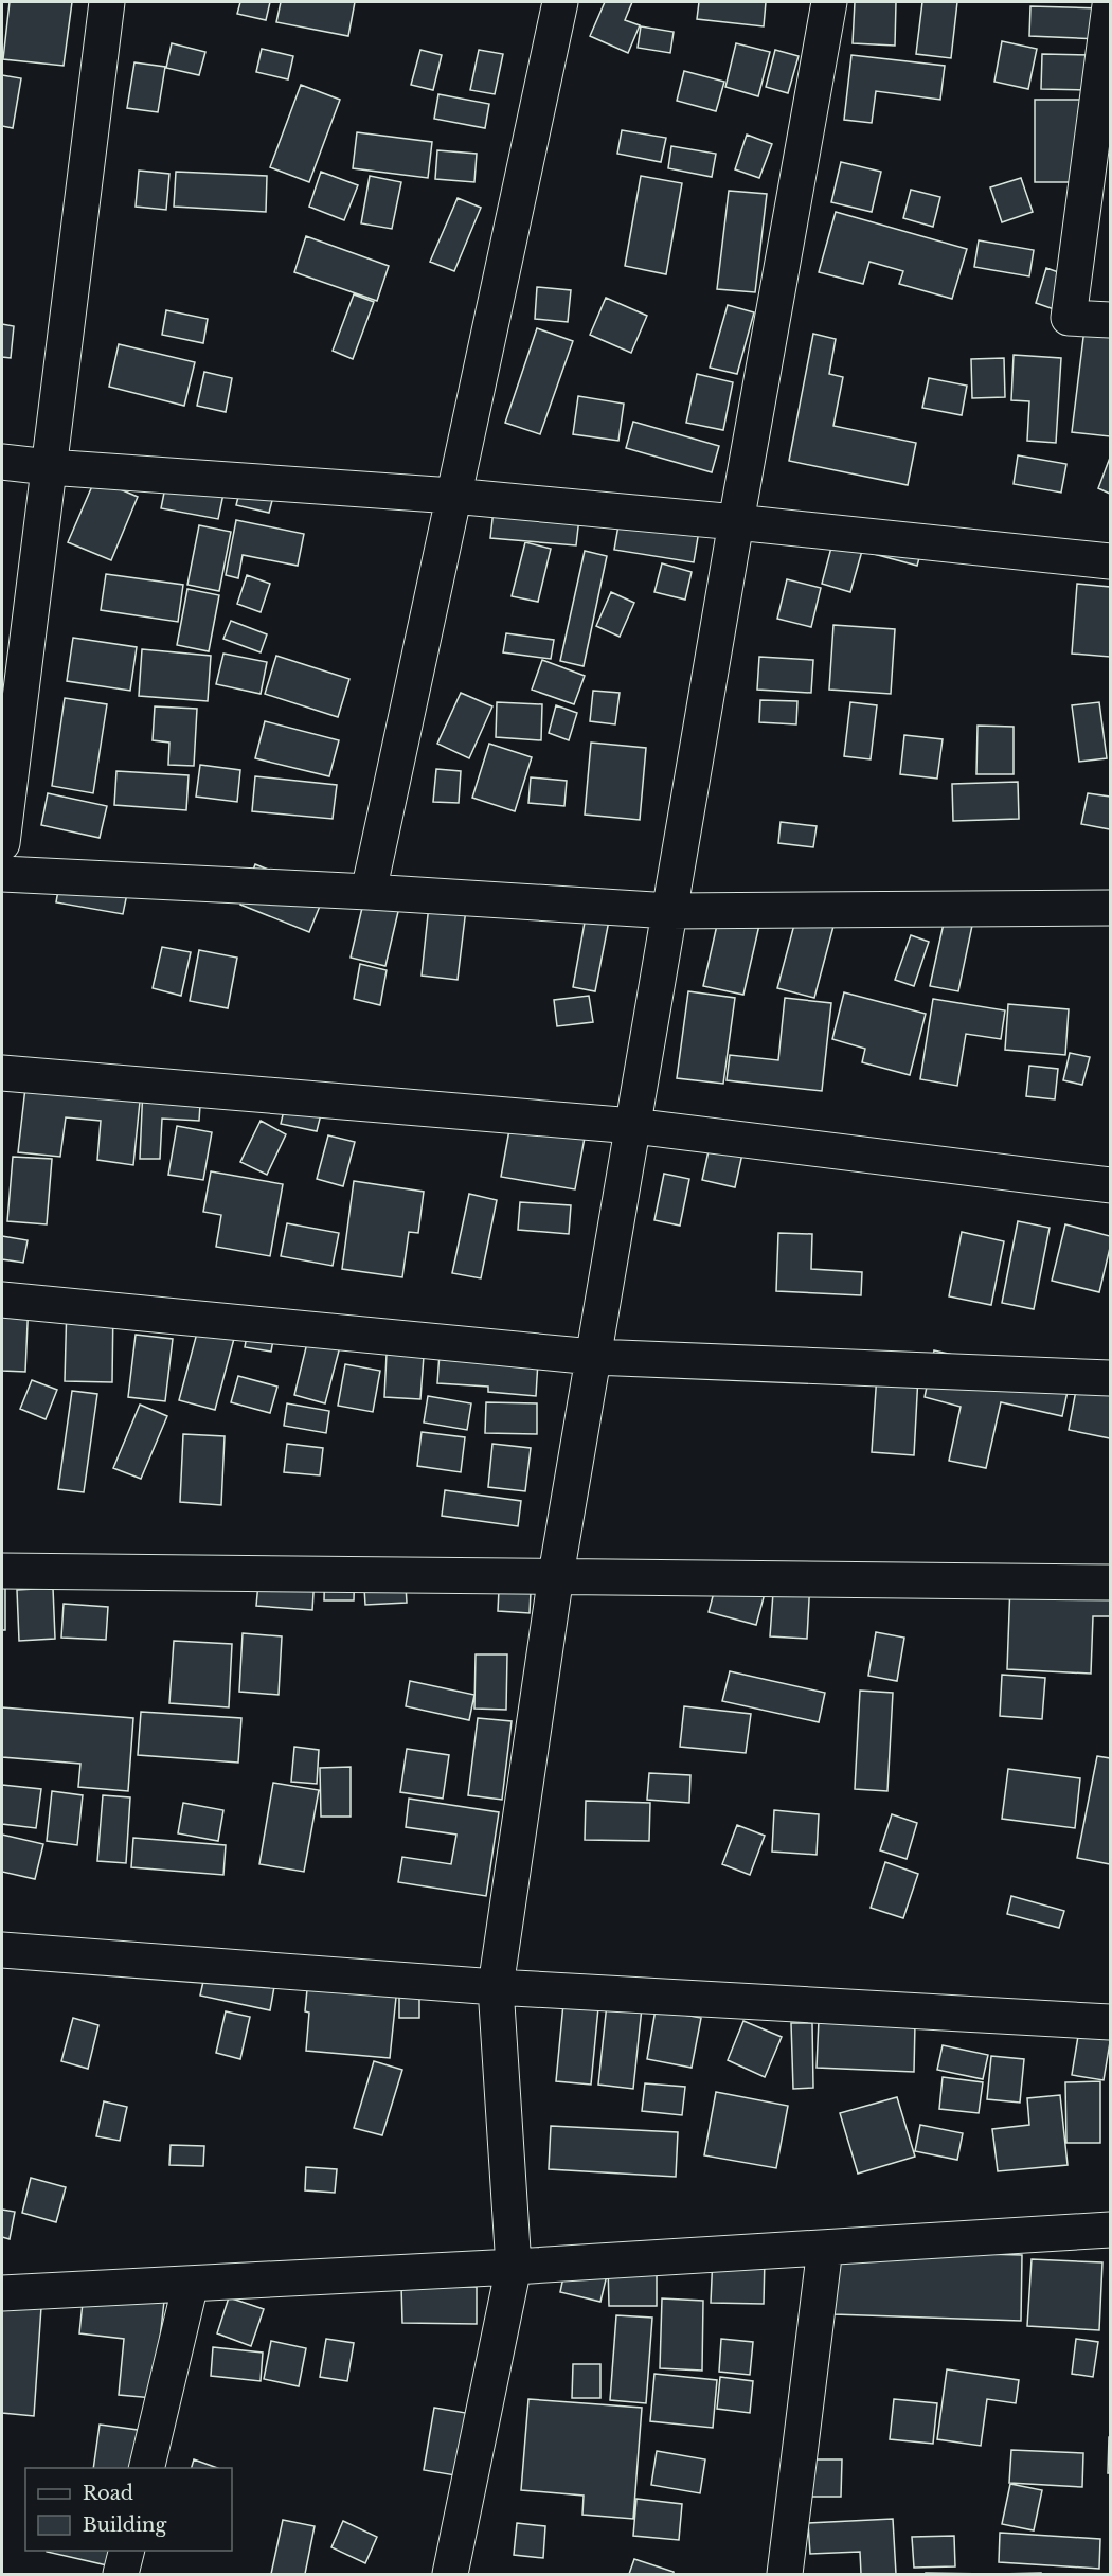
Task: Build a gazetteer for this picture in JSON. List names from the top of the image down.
{
  "legend": ["Road", "Building"]
}
